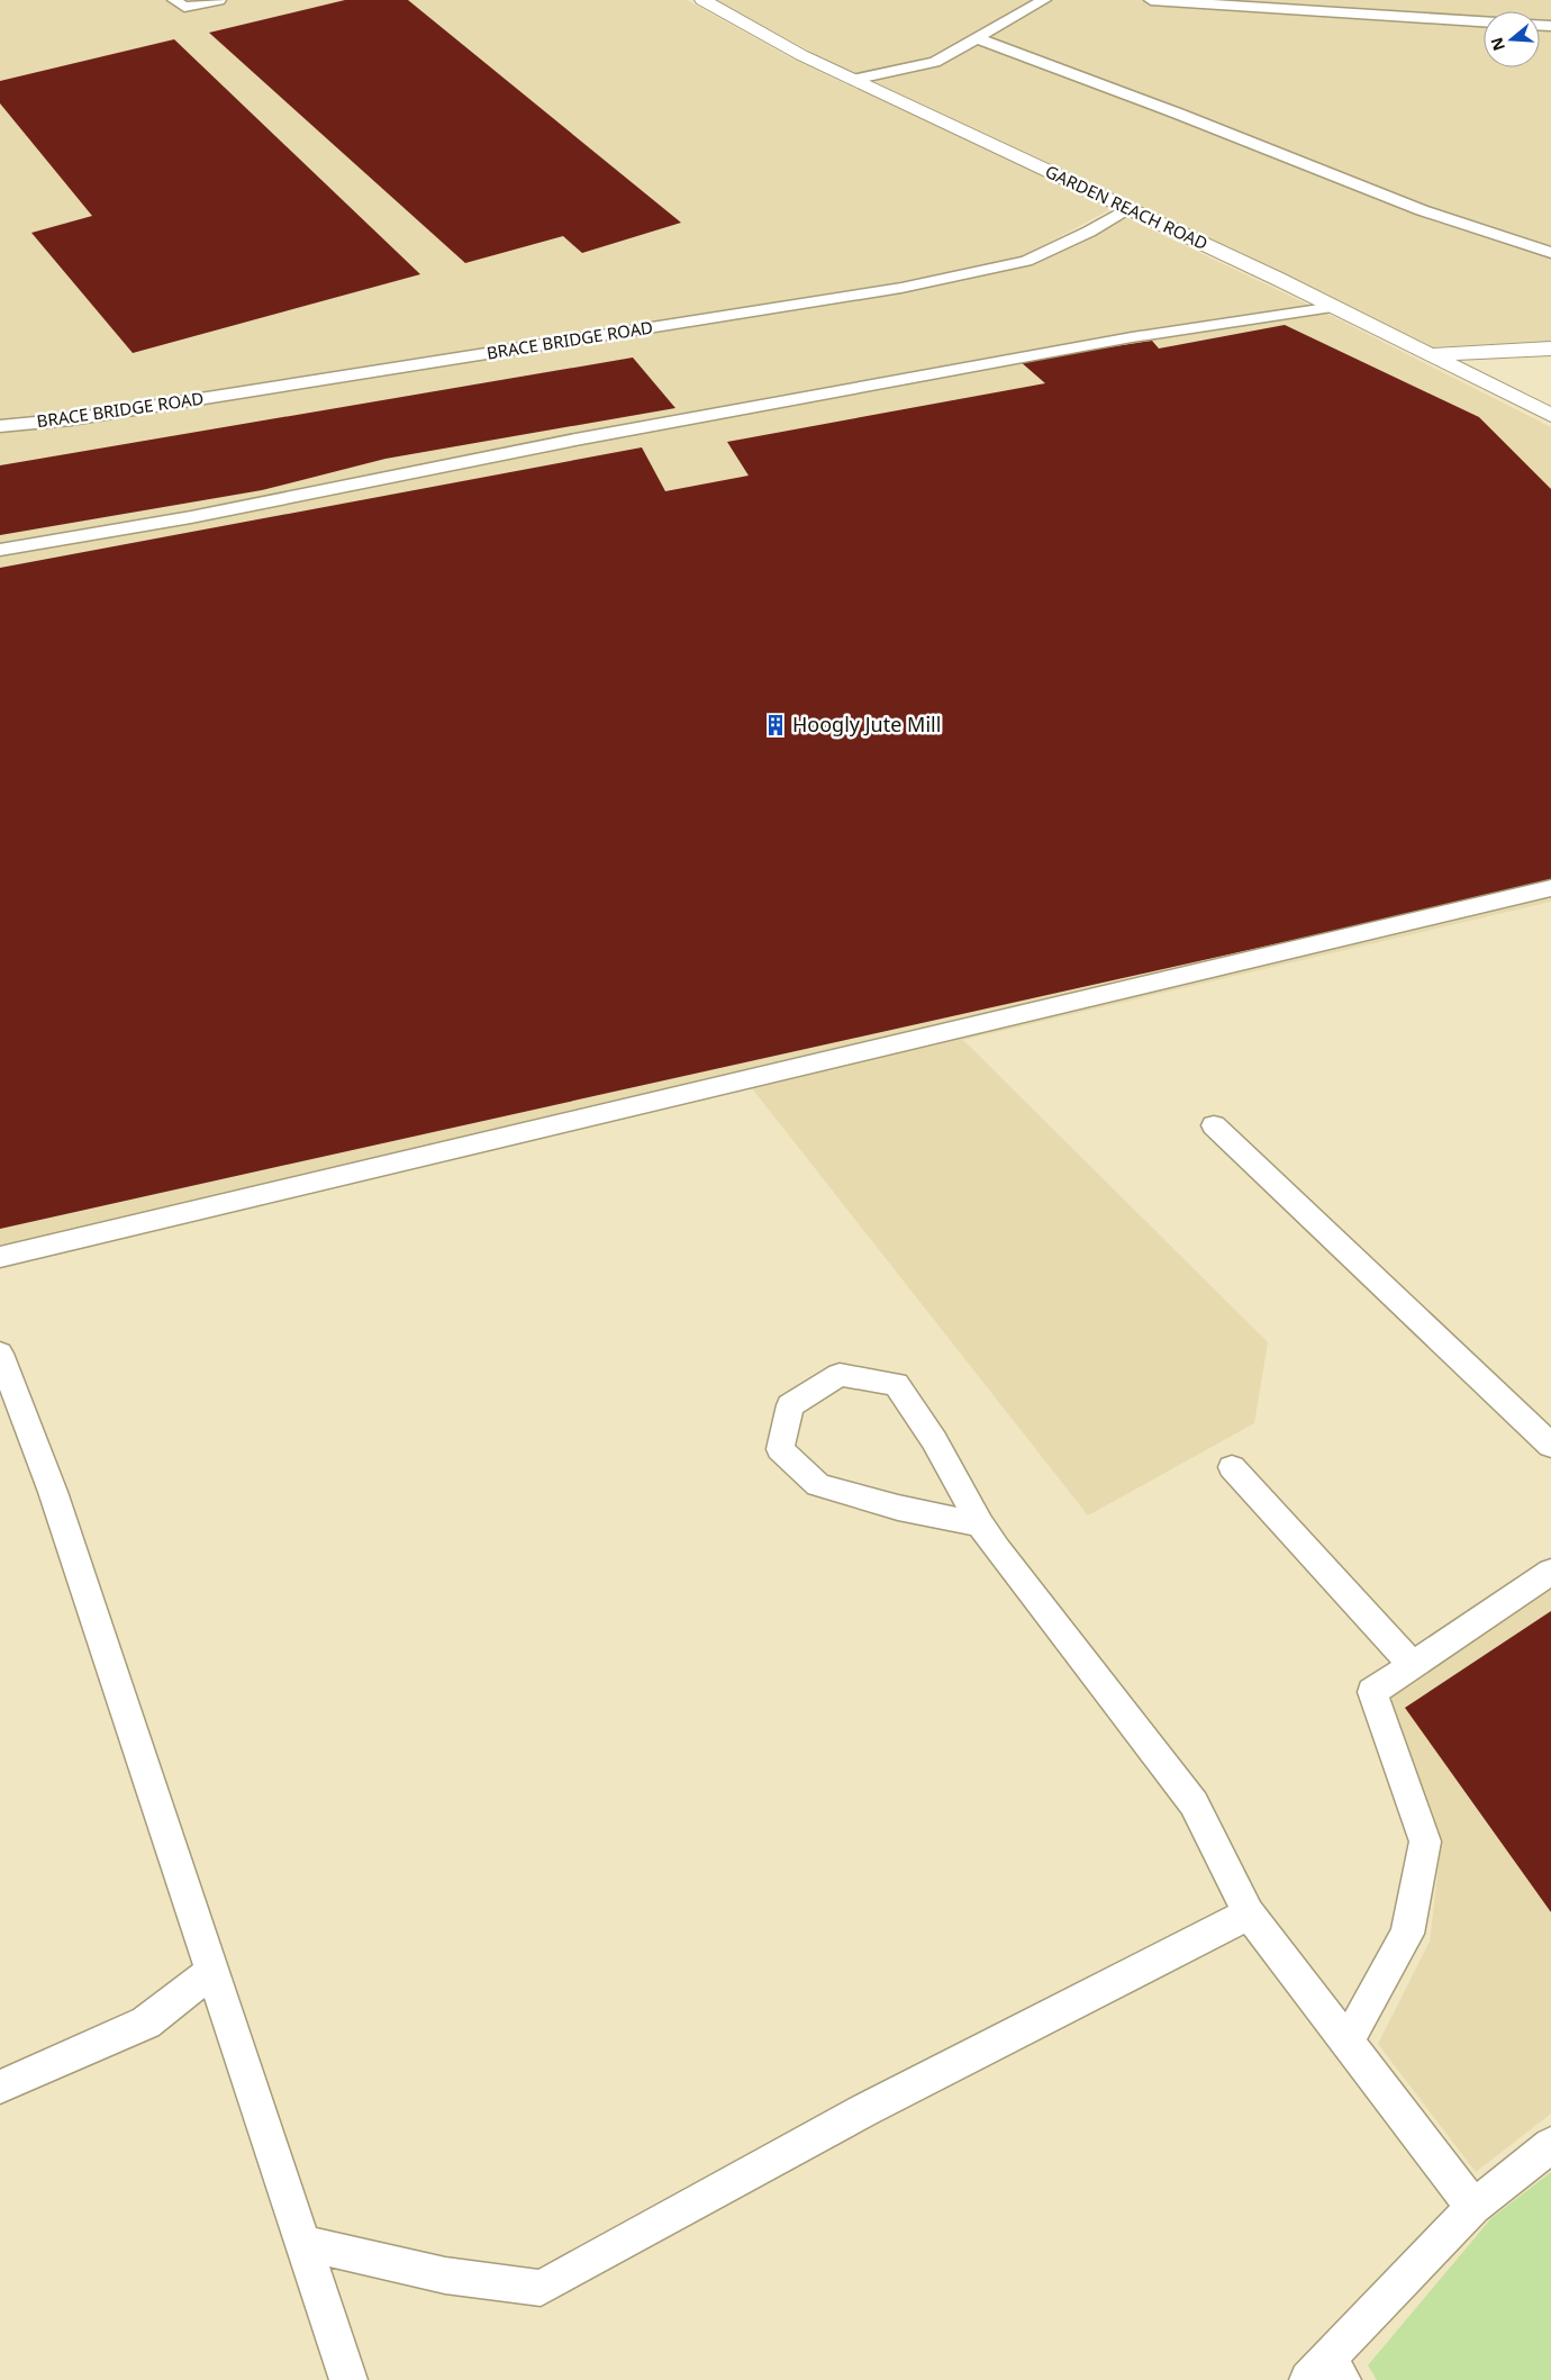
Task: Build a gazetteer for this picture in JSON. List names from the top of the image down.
{
  "streets": {
    "street": ["GARDEN REACH ROAD"],
    "lane": ["BRACE BRIDGE ROAD"]
  },
  "crossings": [
    ["GARDEN REACH ROAD", "BRACE BRIDGE ROAD"]
  ],
  "places": {
    "building": ["Hoogly Jute Mill"]
  },
  "north": "left"
}
